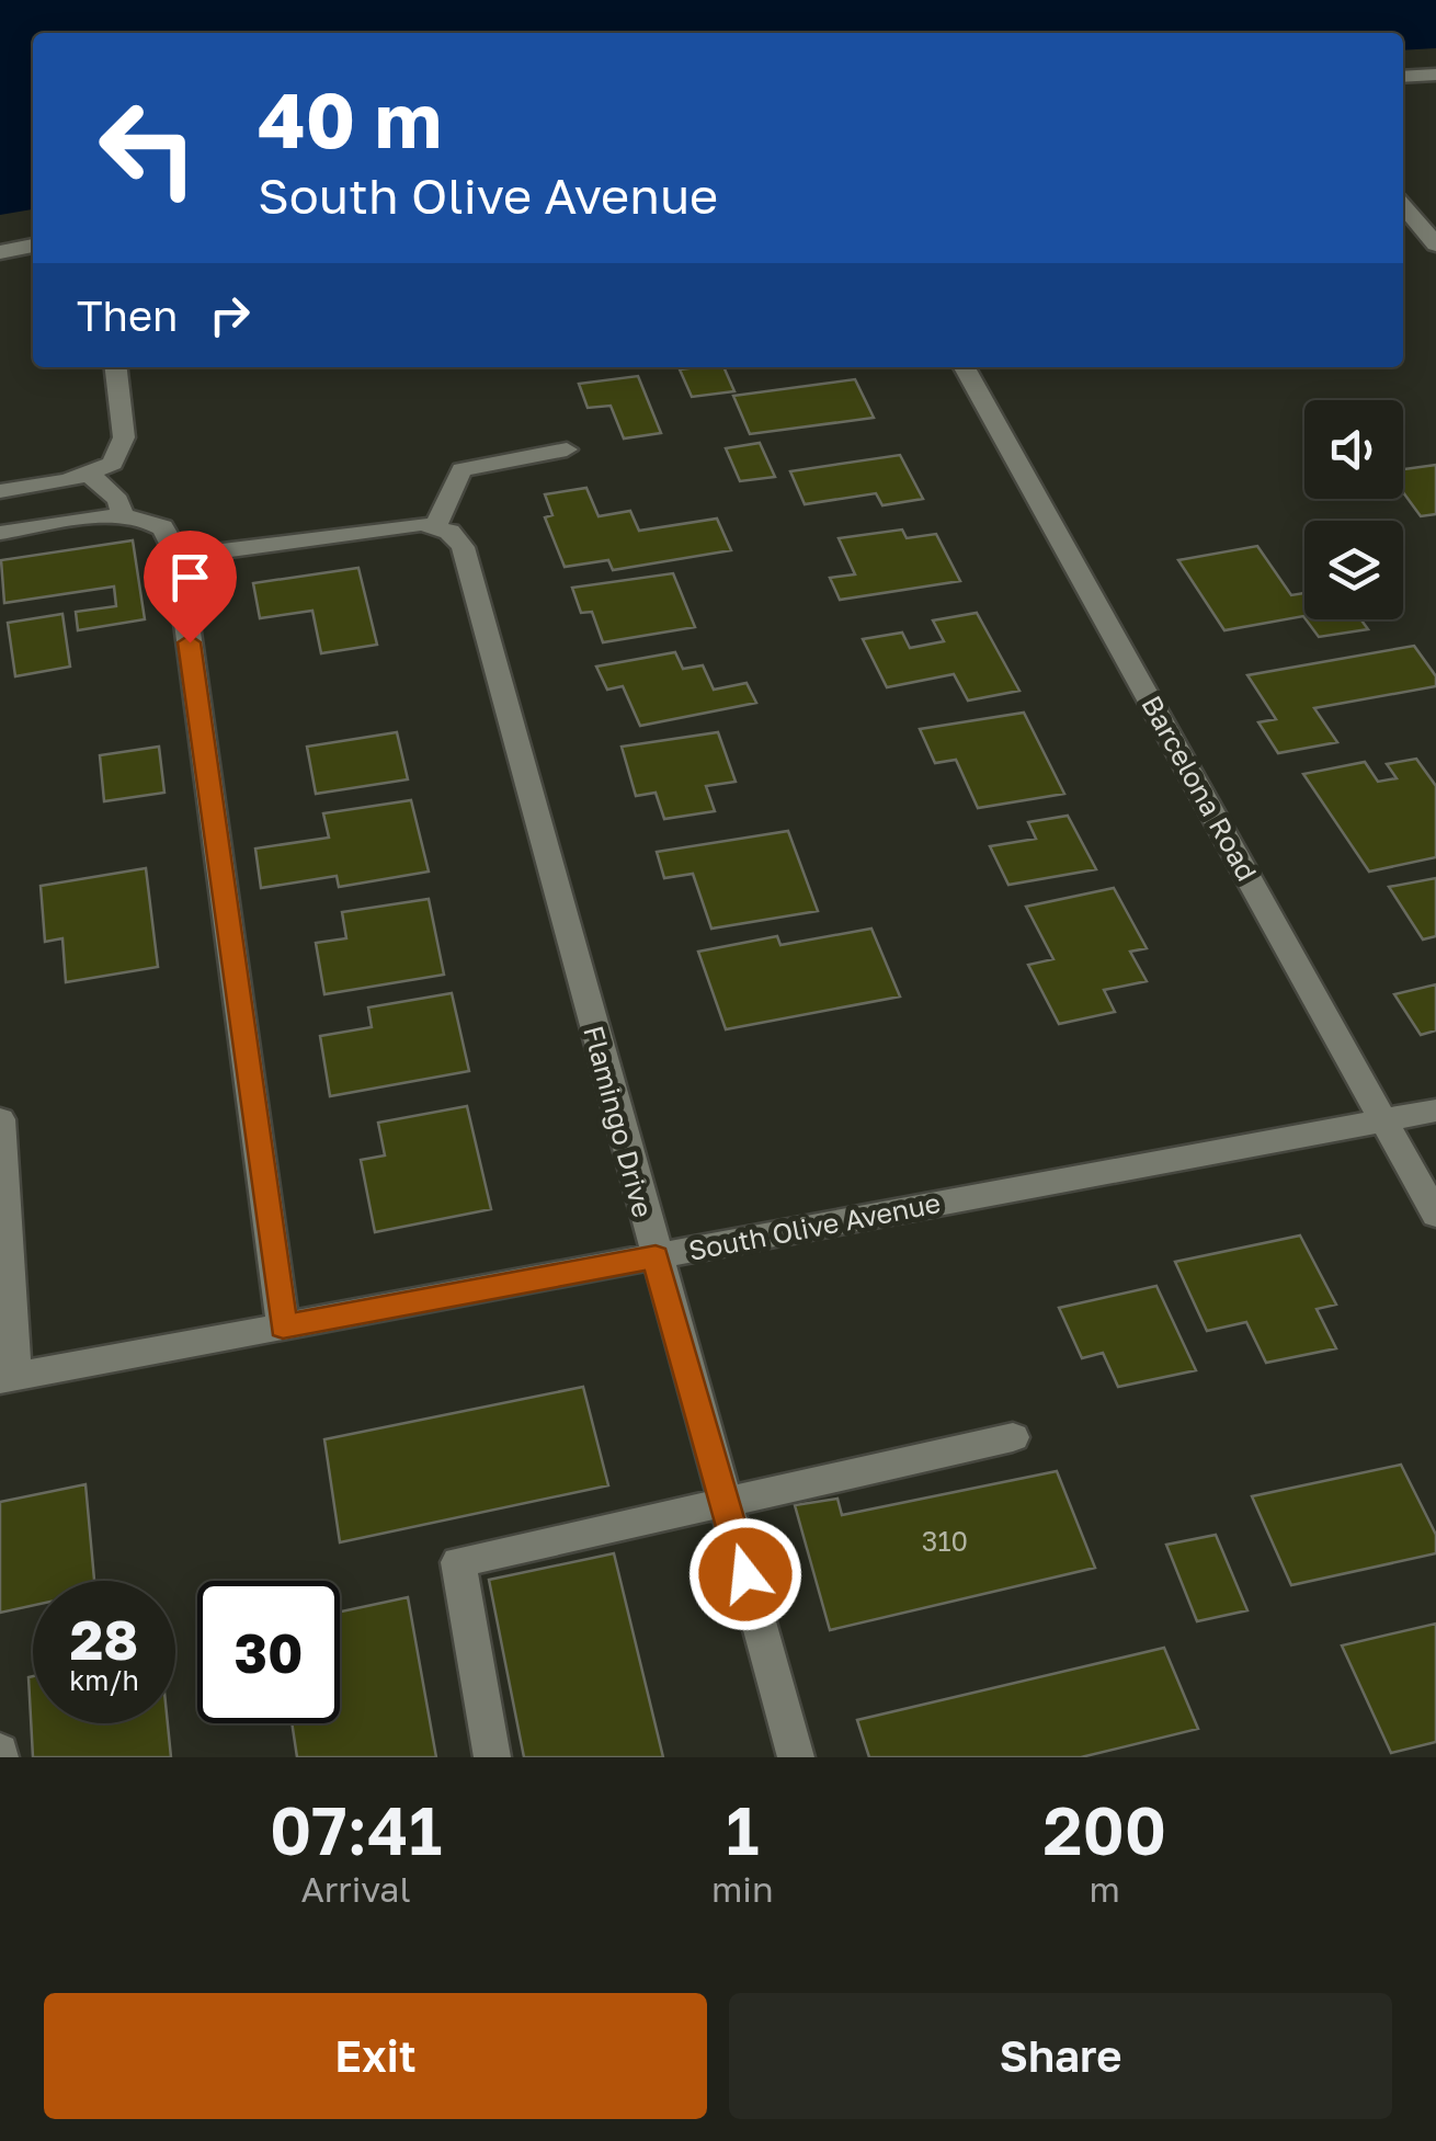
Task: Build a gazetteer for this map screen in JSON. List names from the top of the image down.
{
  "streets": {
    "street": ["Barcelona Road", "Flamingo Drive", "South Olive Avenue"]
  },
  "crossings": [
    ["Barcelona Road", "South Olive Avenue"],
    ["Flamingo Drive", "South Olive Avenue"]
  ],
  "house_numbers": ["310"],
  "page": {
    "turn": ["40 m", "South Olive Avenue"],
    "then": "Then",
    "speed": "28 km/h",
    "limit": "30",
    "eta": [
      "07:41",
      "Arrival",
      "1",
      "min",
      "200",
      "m"
    ],
    "buttons": ["Exit", "Share"]
  }
}
